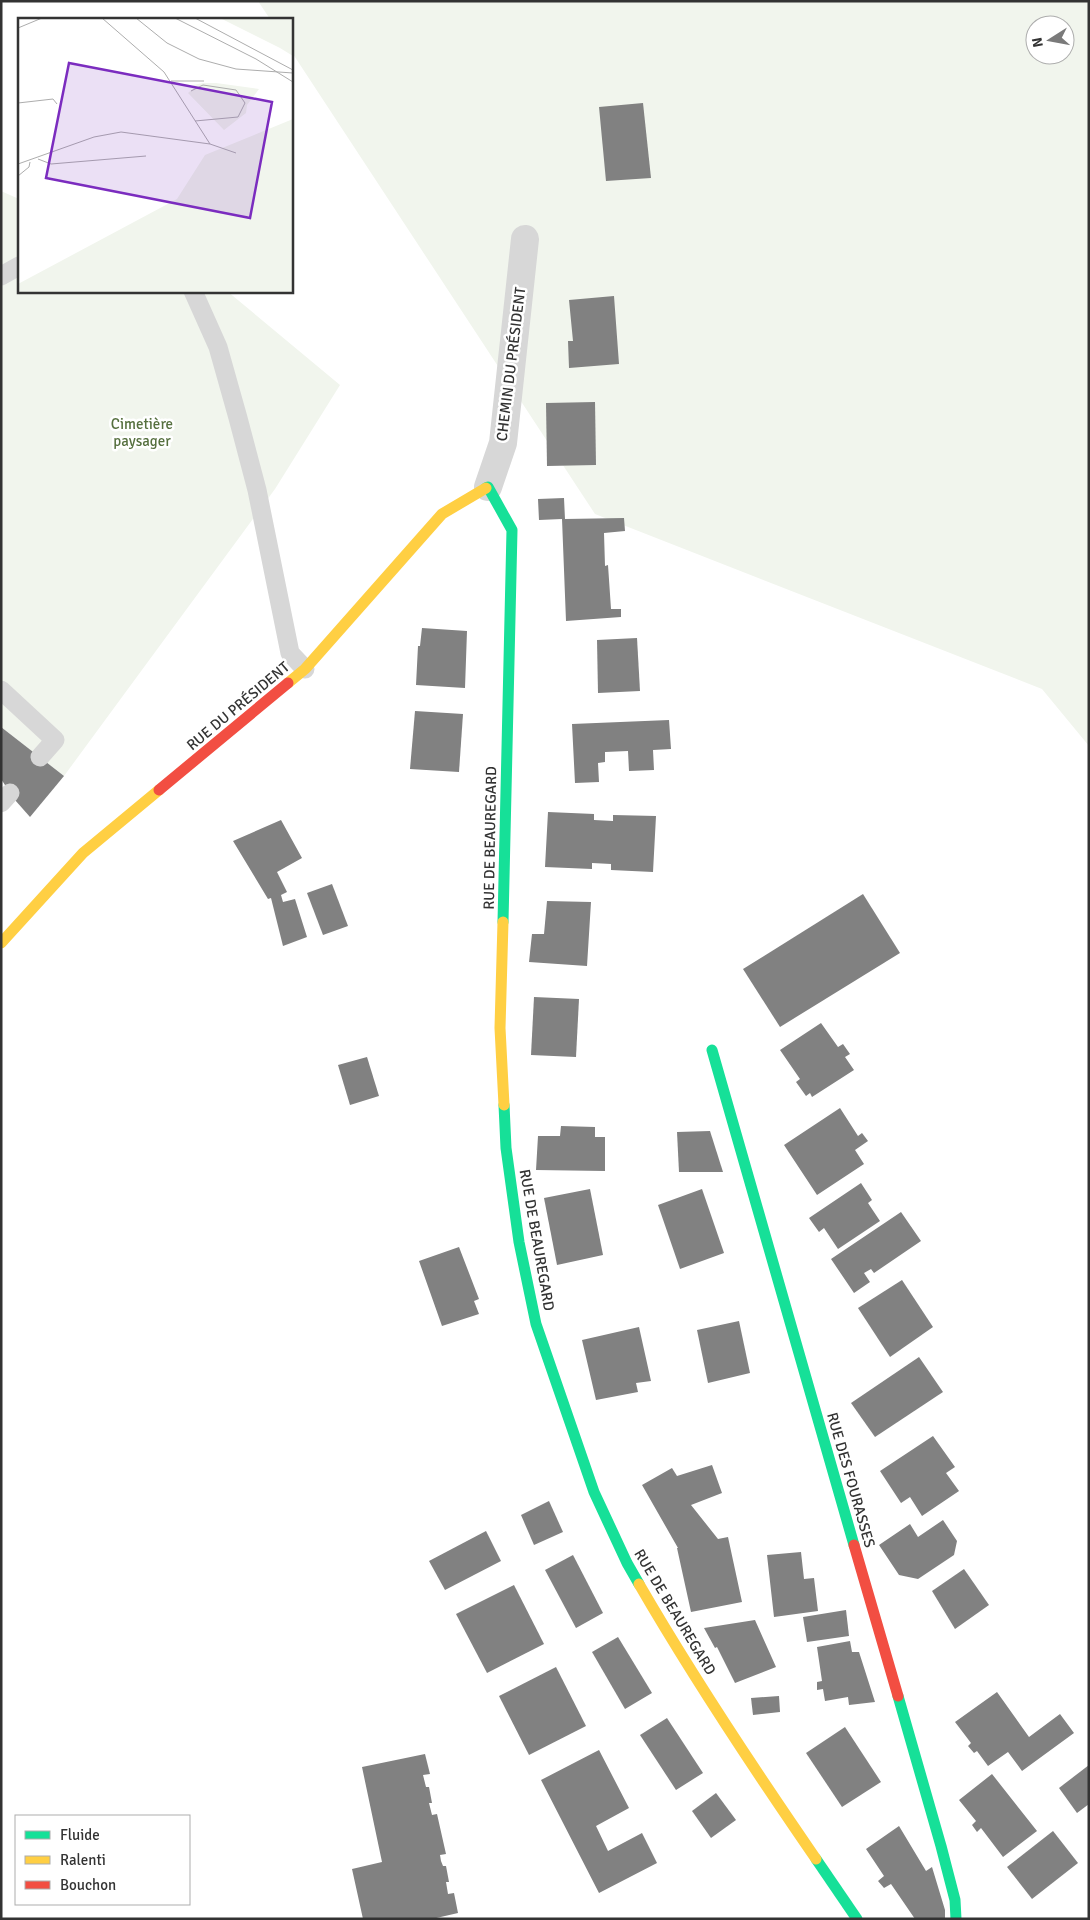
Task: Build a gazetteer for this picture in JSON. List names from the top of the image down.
{
  "streets": {
    "street": [
      "CHEMIN DU PRÉSIDENT",
      "RUE DU PRÉSIDENT",
      "RUE DE BEAUREGARD",
      "RUE DES FOURASSES"
    ]
  },
  "crossings": [
    ["CHEMIN DU PRÉSIDENT", "RUE DU PRÉSIDENT"],
    ["CHEMIN DU PRÉSIDENT", "RUE DE BEAUREGARD"],
    ["RUE DU PRÉSIDENT", "RUE DE BEAUREGARD"]
  ],
  "parks": ["Cimetière paysager"],
  "legend": ["Fluide", "Ralenti", "Bouchon"],
  "north": "left"
}
